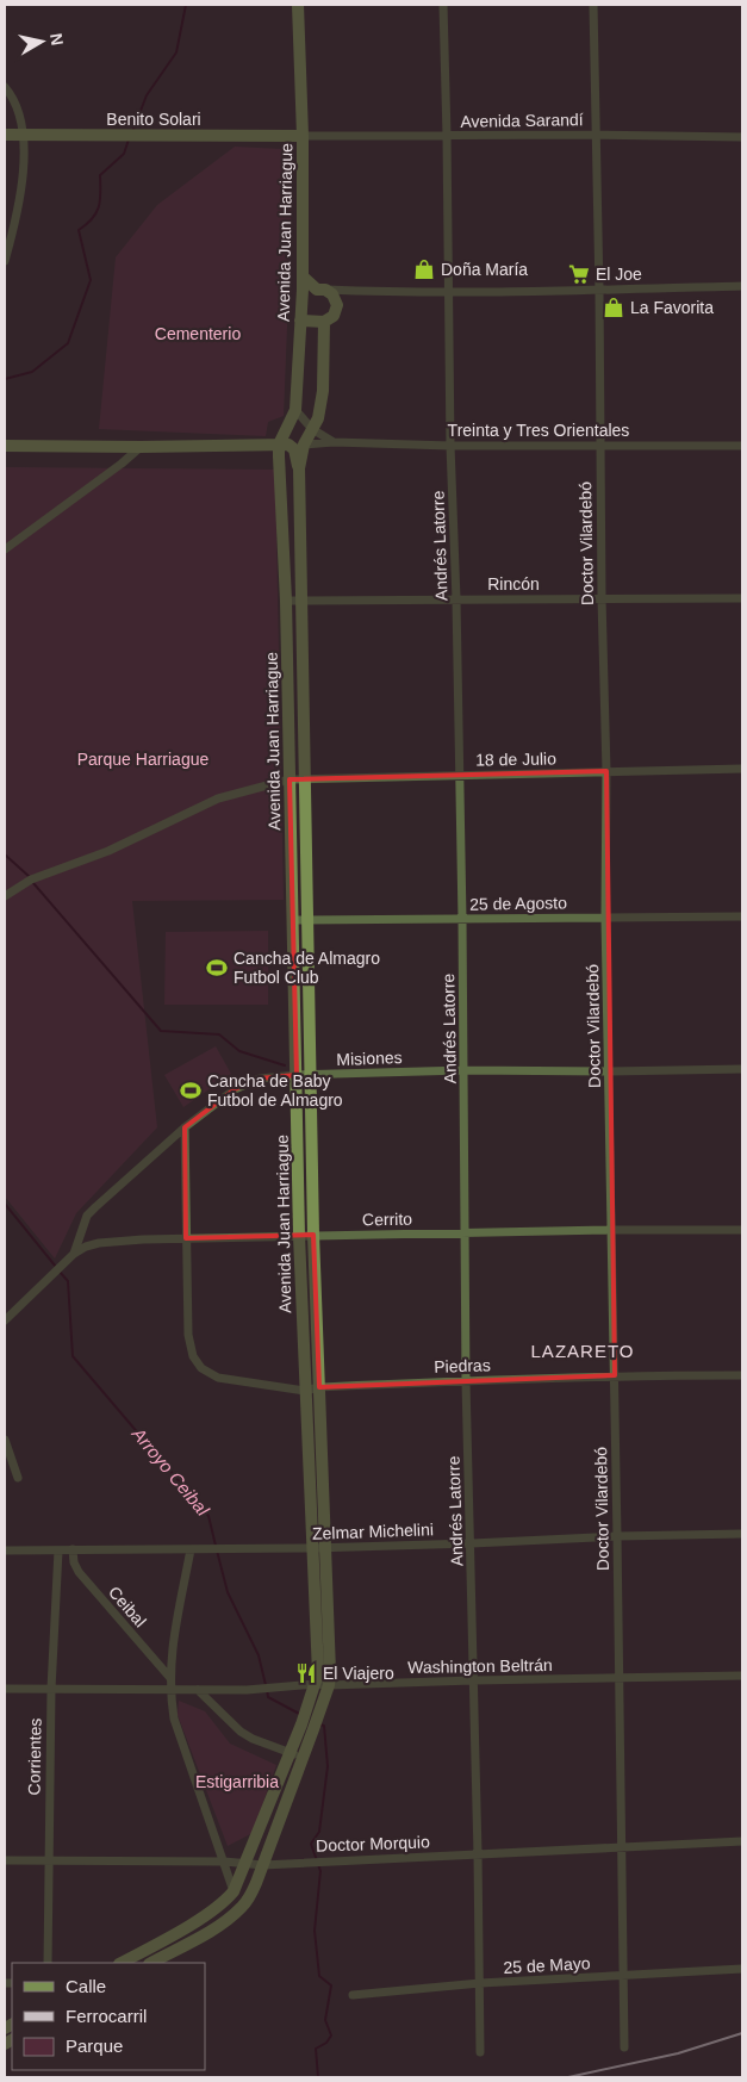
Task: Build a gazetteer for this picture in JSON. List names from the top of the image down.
{
  "streets": {
    "street": [
      "Benito Solari",
      "Avenida Sarandí",
      "Avenida Juan Harriague",
      "Treinta y Tres Orientales",
      "Doctor Vilardebó",
      "Andrés Latorre",
      "Rincón",
      "18 de Julio",
      "25 de Agosto",
      "Misiones",
      "Cerrito",
      "Piedras",
      "Zelmar Michelini",
      "Ceibal",
      "Washington Beltrán",
      "Corrientes",
      "Doctor Morquio",
      "25 de Mayo"
    ]
  },
  "crossings": [
    ["Benito Solari", "Avenida Sarandí"],
    ["Benito Solari", "Avenida Juan Harriague"],
    ["Avenida Sarandí", "Avenida Juan Harriague"],
    ["Avenida Sarandí", "Doctor Vilardebó"],
    ["Avenida Sarandí", "Andrés Latorre"],
    ["Avenida Juan Harriague", "Treinta y Tres Orientales"],
    ["Avenida Juan Harriague", "Rincón"],
    ["Avenida Juan Harriague", "18 de Julio"],
    ["Avenida Juan Harriague", "25 de Agosto"],
    ["Avenida Juan Harriague", "Misiones"],
    ["Avenida Juan Harriague", "Cerrito"],
    ["Avenida Juan Harriague", "Piedras"],
    ["Avenida Juan Harriague", "Zelmar Michelini"],
    ["Avenida Juan Harriague", "Washington Beltrán"],
    ["Treinta y Tres Orientales", "Doctor Vilardebó"],
    ["Treinta y Tres Orientales", "Andrés Latorre"],
    ["Doctor Vilardebó", "Rincón"],
    ["Doctor Vilardebó", "18 de Julio"],
    ["Doctor Vilardebó", "25 de Agosto"],
    ["Doctor Vilardebó", "Misiones"],
    ["Doctor Vilardebó", "Cerrito"],
    ["Doctor Vilardebó", "Piedras"],
    ["Doctor Vilardebó", "Zelmar Michelini"],
    ["Doctor Vilardebó", "Washington Beltrán"],
    ["Doctor Vilardebó", "Doctor Morquio"],
    ["Doctor Vilardebó", "25 de Mayo"],
    ["Andrés Latorre", "Rincón"],
    ["Andrés Latorre", "18 de Julio"],
    ["Andrés Latorre", "25 de Agosto"],
    ["Andrés Latorre", "Misiones"],
    ["Andrés Latorre", "Cerrito"],
    ["Andrés Latorre", "Piedras"],
    ["Andrés Latorre", "Zelmar Michelini"],
    ["Andrés Latorre", "Washington Beltrán"],
    ["Andrés Latorre", "Doctor Morquio"],
    ["Andrés Latorre", "25 de Mayo"],
    ["Misiones", "Cerrito"],
    ["Cerrito", "Piedras"],
    ["Zelmar Michelini", "Ceibal"],
    ["Zelmar Michelini", "Corrientes"],
    ["Washington Beltrán", "Corrientes"],
    ["Corrientes", "Doctor Morquio"]
  ],
  "districts": ["LAZARETO"],
  "water": ["Arroyo Ceibal"],
  "parks": ["Cementerio", "Parque Harriague", "Estigarribia"],
  "places": {
    "shop": ["Doña María", "La Favorita"],
    "supermarket": ["El Joe"],
    "sports": ["Cancha de Almagro Futbol Club", "Cancha de Baby Futbol de Almagro"],
    "restaurant": ["El Viajero"]
  },
  "legend": ["Calle", "Ferrocarril", "Parque"],
  "north": "right"
}
